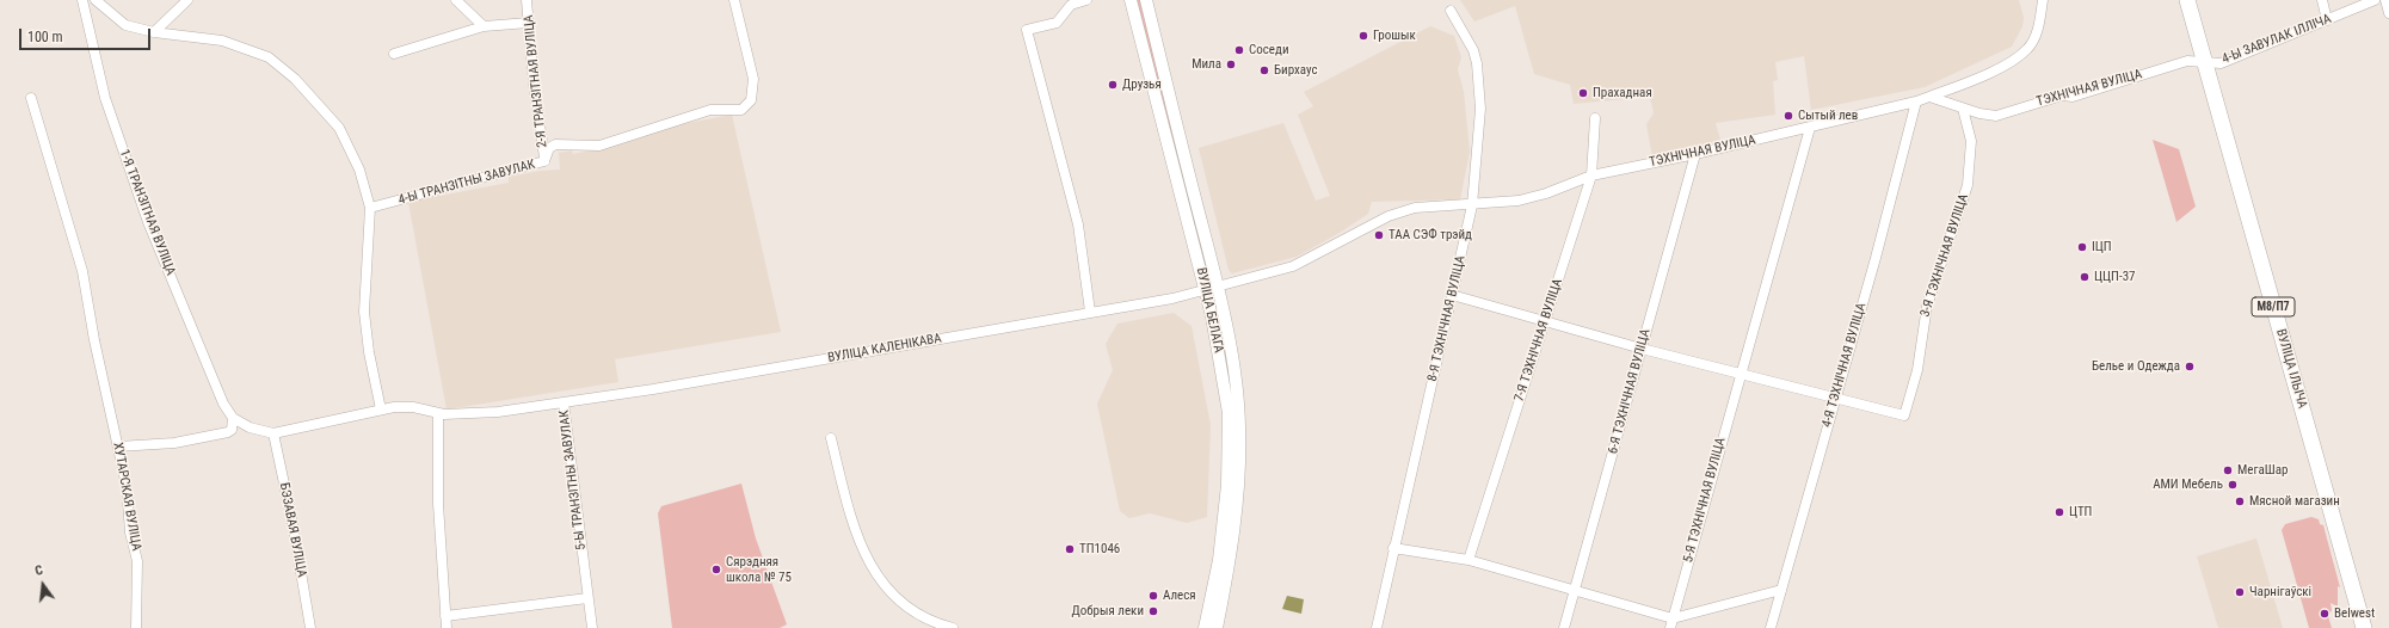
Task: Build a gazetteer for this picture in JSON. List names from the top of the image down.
{
  "streets": {
    "main road": ["М8/П7", "ВУЛІЦА ІЛЬІЧА"],
    "street": [
      "4-Ы ЗАВУЛАК ІЛЛІЧА",
      "2-Я ТРАНЗІТНАЯ ВУЛІЦА",
      "ТЭХНІЧНАЯ ВУЛІЦА",
      "4-Ы ТРАНЗІТНЫ ЗАВУЛАК",
      "1-Я ТРАНЗІТНАЯ ВУЛІЦА",
      "3-Я ТЭХНІЧНАЯ ВУЛІЦА",
      "ВУЛІЦА БЕЛАГА",
      "8-Я ТЭХНІЧНАЯ ВУЛІЦА",
      "7-Я ТЭХНІЧНАЯ ВУЛІЦА",
      "ВУЛІЦА КАЛЕНІКАВА",
      "4-Я ТЭХНІЧНАЯ ВУЛІЦА",
      "6-Я ТЭХНІЧНАЯ ВУЛІЦА",
      "5-Ы ТРАНЗІТНЫ ЗАВУЛАК",
      "ХУТАРСКАЯ ВУЛІЦА",
      "5-Я ТЭХНІЧНАЯ ВУЛІЦА",
      "БЭЗАВАЯ ВУЛІЦА"
    ]
  },
  "crossings": [
    ["4-Ы ЗАВУЛАК ІЛЛІЧА", "ТЭХНІЧНАЯ ВУЛІЦА"],
    ["4-Ы ЗАВУЛАК ІЛЛІЧА", "ВУЛІЦА ІЛЬІЧА"],
    ["2-Я ТРАНЗІТНАЯ ВУЛІЦА", "4-Ы ТРАНЗІТНЫ ЗАВУЛАК"],
    ["ТЭХНІЧНАЯ ВУЛІЦА", "3-Я ТЭХНІЧНАЯ ВУЛІЦА"],
    ["ТЭХНІЧНАЯ ВУЛІЦА", "ВУЛІЦА БЕЛАГА"],
    ["ТЭХНІЧНАЯ ВУЛІЦА", "8-Я ТЭХНІЧНАЯ ВУЛІЦА"],
    ["ТЭХНІЧНАЯ ВУЛІЦА", "7-Я ТЭХНІЧНАЯ ВУЛІЦА"],
    ["ТЭХНІЧНАЯ ВУЛІЦА", "ВУЛІЦА КАЛЕНІКАВА"],
    ["ТЭХНІЧНАЯ ВУЛІЦА", "4-Я ТЭХНІЧНАЯ ВУЛІЦА"],
    ["ТЭХНІЧНАЯ ВУЛІЦА", "ВУЛІЦА ІЛЬІЧА"],
    ["ТЭХНІЧНАЯ ВУЛІЦА", "6-Я ТЭХНІЧНАЯ ВУЛІЦА"],
    ["ТЭХНІЧНАЯ ВУЛІЦА", "5-Я ТЭХНІЧНАЯ ВУЛІЦА"],
    ["1-Я ТРАНЗІТНАЯ ВУЛІЦА", "5-Ы ТРАНЗІТНЫ ЗАВУЛАК"],
    ["3-Я ТЭХНІЧНАЯ ВУЛІЦА", "4-Я ТЭХНІЧНАЯ ВУЛІЦА"],
    ["ВУЛІЦА БЕЛАГА", "ВУЛІЦА КАЛЕНІКАВА"],
    ["ВУЛІЦА КАЛЕНІКАВА", "5-Ы ТРАНЗІТНЫ ЗАВУЛАК"],
    ["5-Ы ТРАНЗІТНЫ ЗАВУЛАК", "БЭЗАВАЯ ВУЛІЦА"]
  ],
  "places": [
    "Грошык",
    "Соседи",
    "Мила",
    "Бирхаус",
    "Друзья",
    "Прахадная",
    "Сытый лев",
    "ТАА СЭФ трэйд",
    "ІЦП",
    "ЦЦП-37",
    "Белье и Одежда",
    "МегаШар",
    "АМИ Мебель",
    "Мясной магазин",
    "ЦТП",
    "ТП1046",
    "Сярэдняя школа № 75",
    "Чарнігаўскі",
    "Алеся",
    "Добрыя леки",
    "Belwest"
  ],
  "scale_bar": "100 m",
  "north": "top"
}
